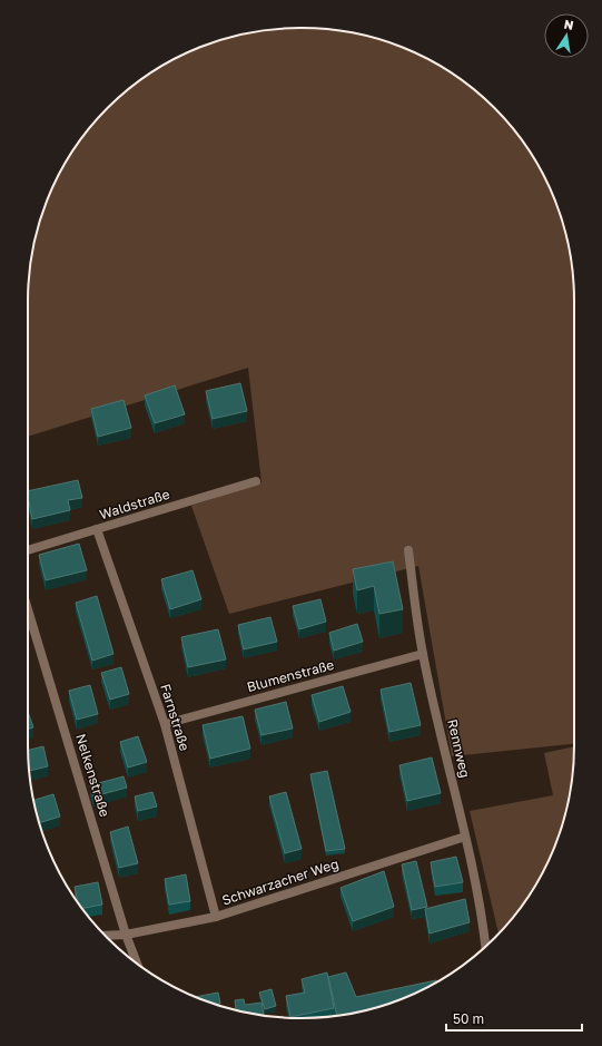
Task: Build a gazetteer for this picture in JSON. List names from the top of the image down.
{
  "streets": {
    "street": [
      "Waldstraße",
      "Blumenstraße",
      "Farnstraße",
      "Rennweg",
      "Nelkenstraße",
      "Schwarzacher Weg"
    ]
  },
  "crossings": [
    ["Waldstraße", "Farnstraße"],
    ["Blumenstraße", "Farnstraße"],
    ["Blumenstraße", "Rennweg"],
    ["Farnstraße", "Schwarzacher Weg"],
    ["Rennweg", "Schwarzacher Weg"],
    ["Nelkenstraße", "Schwarzacher Weg"]
  ],
  "scale_bar": "50 m",
  "north": "top"
}
